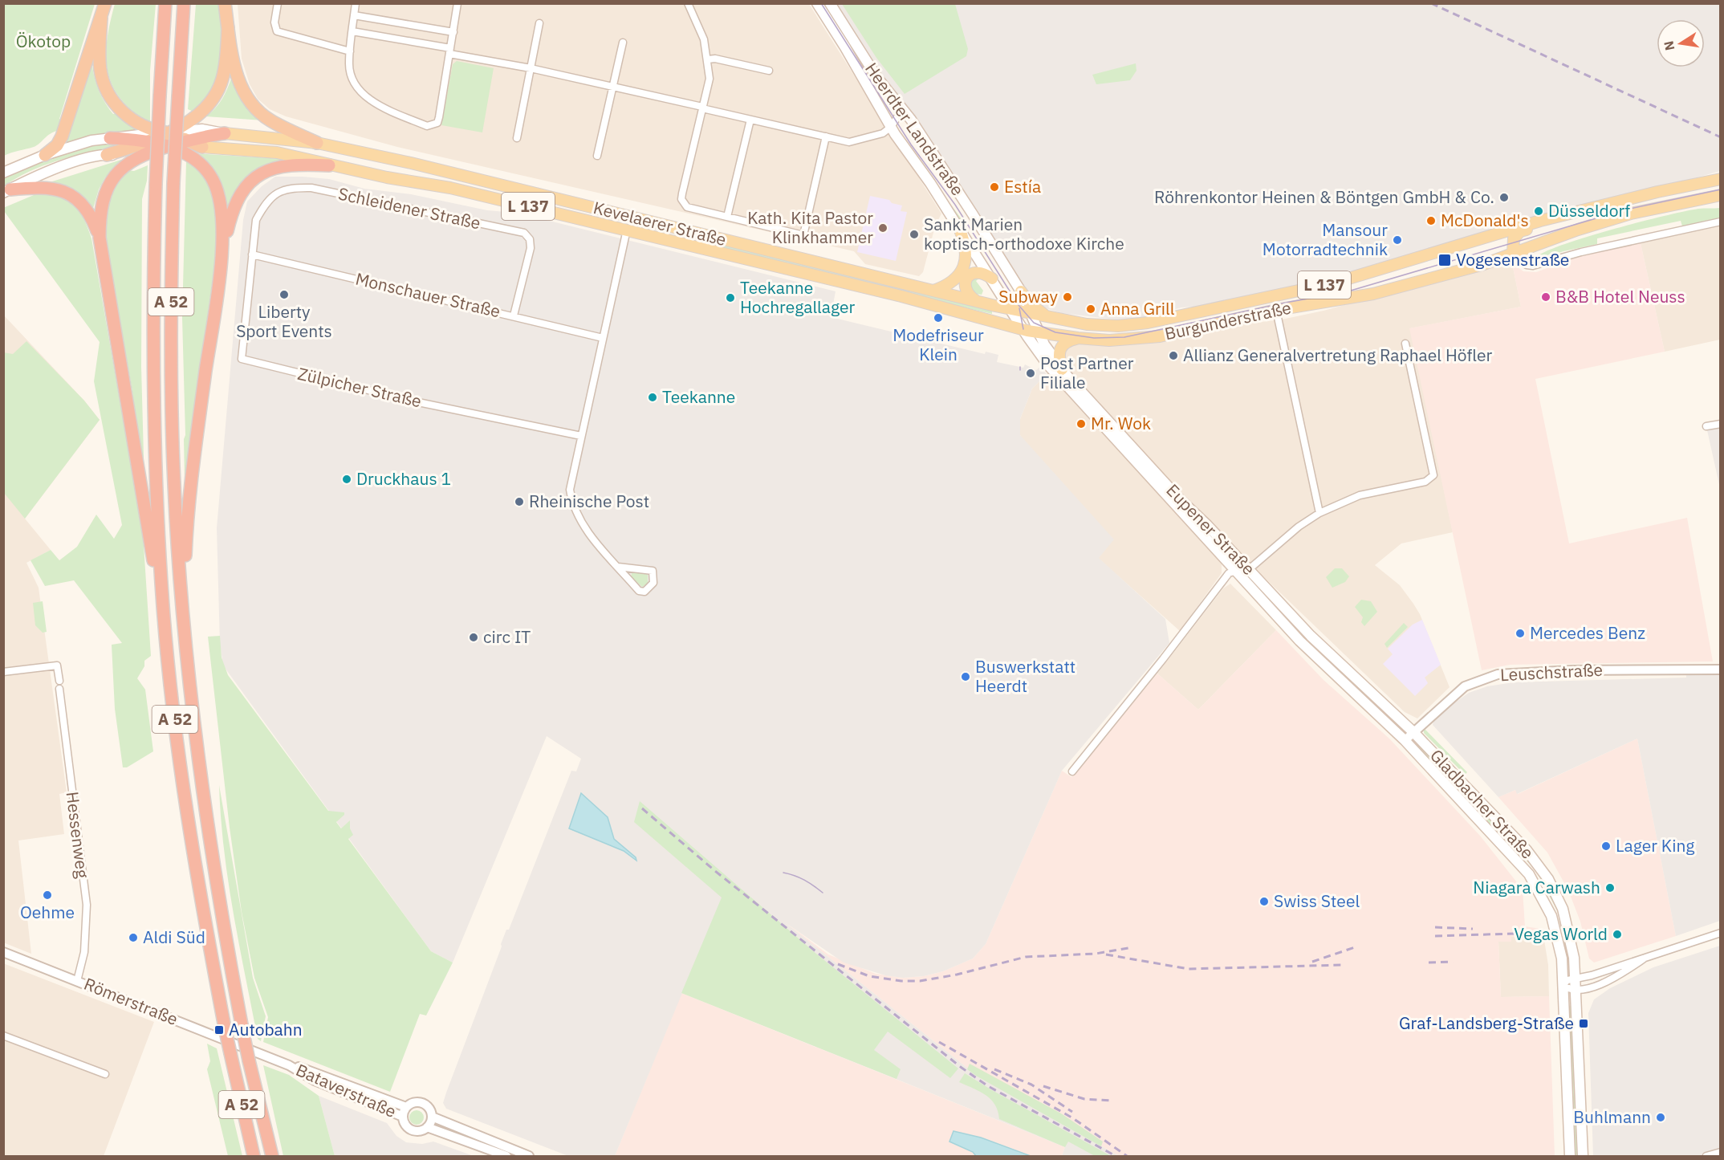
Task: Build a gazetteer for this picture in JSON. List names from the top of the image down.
{
  "streets": {
    "highway": ["A 52"],
    "main road": [
      "Heerdter Landstraße",
      "L 137",
      "Kevelaerer Straße",
      "Burgunderstraße",
      "Eupener Straße",
      "Gladbacher Straße"
    ],
    "street": [
      "Schleidener Straße",
      "Monschauer Straße",
      "Zülpicher Straße",
      "Leuschstraße",
      "Hessenweg",
      "Römerstraße",
      "Bataverstraße"
    ]
  },
  "crossings": [
    ["Heerdter Landstraße", "Kevelaerer Straße"],
    ["Heerdter Landstraße", "Burgunderstraße"],
    ["Heerdter Landstraße", "Eupener Straße"],
    ["L 137", "Kevelaerer Straße"],
    ["L 137", "Burgunderstraße"],
    ["Schleidener Straße", "Monschauer Straße"],
    ["Schleidener Straße", "Zülpicher Straße"],
    ["Kevelaerer Straße", "Burgunderstraße"],
    ["Kevelaerer Straße", "Eupener Straße"],
    ["Monschauer Straße", "Zülpicher Straße"],
    ["A 52", "Römerstraße"],
    ["A 52", "Bataverstraße"],
    ["Burgunderstraße", "Eupener Straße"],
    ["Eupener Straße", "Gladbacher Straße"],
    ["Leuschstraße", "Gladbacher Straße"],
    ["Hessenweg", "Römerstraße"],
    ["Römerstraße", "Bataverstraße"]
  ],
  "parks": ["Ökotop"],
  "places": {
    "other": [
      "Estía",
      "Röhrenkontor Heinen & Böntgen GmbH & Co.",
      "Düsseldorf",
      "McDonald's",
      "Kath. Kita Pastor Klinkhammer",
      "Sankt Marien koptisch-orthodoxe Kirche",
      "Mansour Motorradtechnik",
      "Liberty Sport Events",
      "Subway",
      "B&B Hotel Neuss",
      "Teekanne Hochregallager",
      "Anna Grill",
      "Modefriseur Klein",
      "Allianz Generalvertretung Raphael Höfler",
      "Post Partner Filiale",
      "Teekanne",
      "Mr. Wok",
      "Druckhaus 1",
      "Rheinische Post",
      "Mercedes Benz",
      "circ IT",
      "Buswerkstatt Heerdt",
      "Lager King",
      "Niagara Carwash",
      "Oehme",
      "Swiss Steel",
      "Vegas World",
      "Aldi Süd",
      "Buhlmann"
    ],
    "transit": ["Vogesenstraße", "Graf-Landsberg-Straße", "Autobahn"]
  },
  "north": "left"
}
